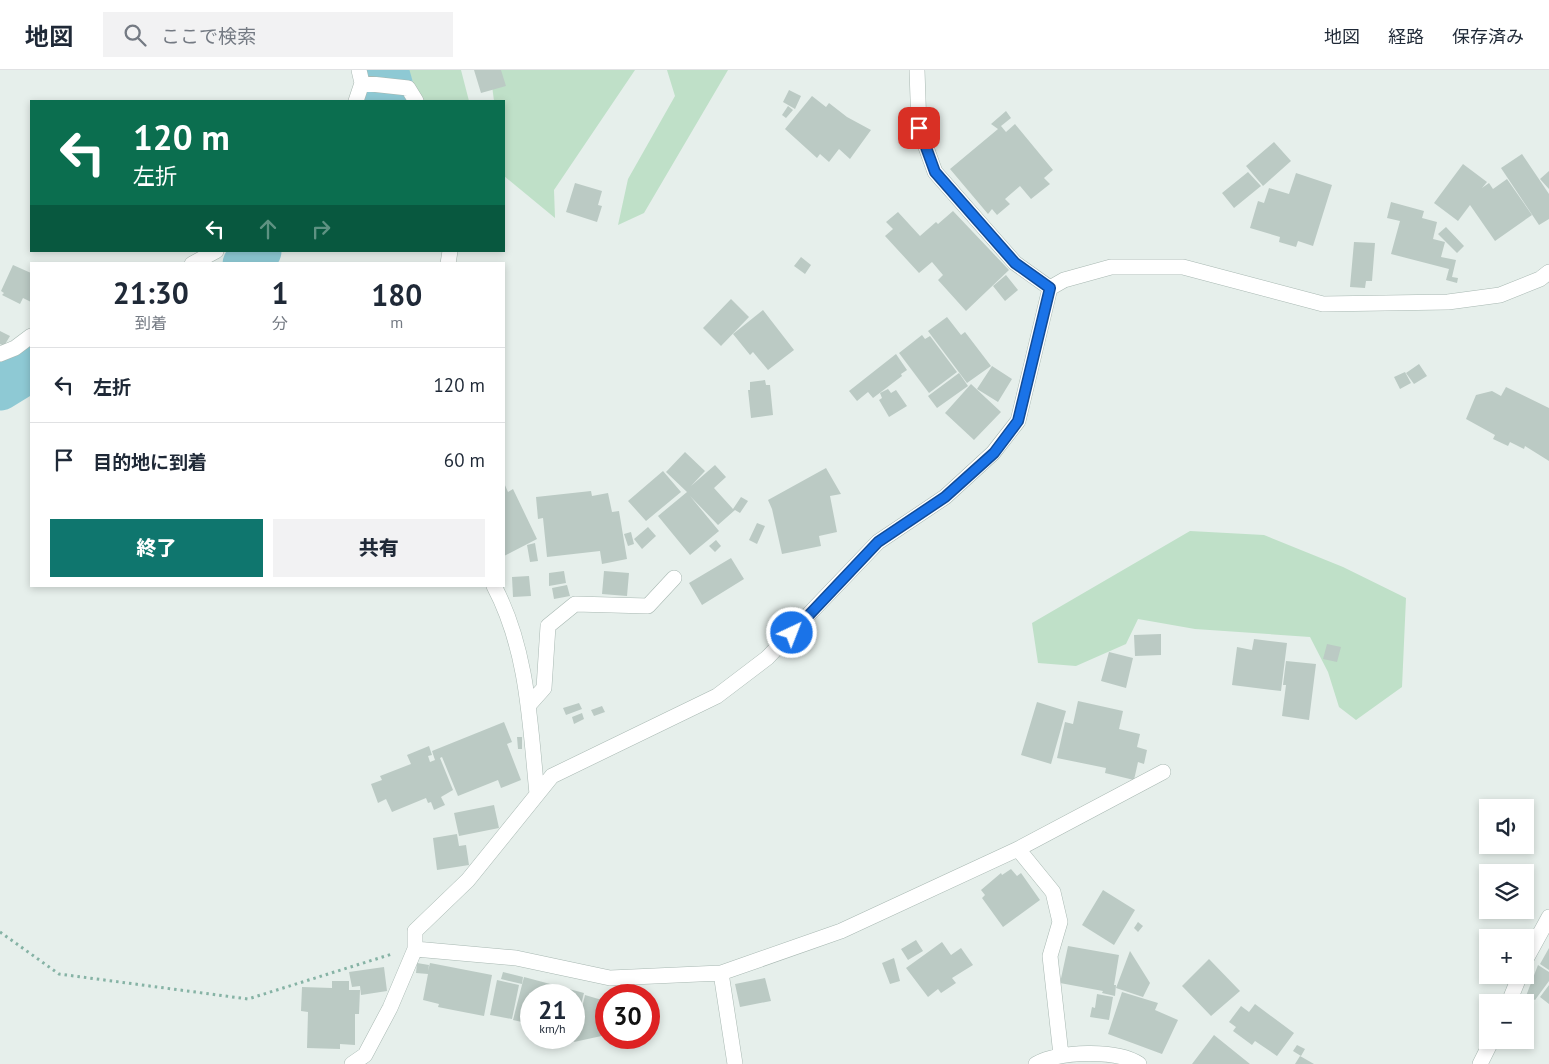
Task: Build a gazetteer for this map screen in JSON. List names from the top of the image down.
{
  "page": {
    "header": "地図",
    "search": "ここで検索",
    "nav": ["地図", "経路", "保存済み"],
    "turn": ["120 m", "左折"],
    "eta": [
      "21:30",
      "到着",
      "1",
      "分",
      "180",
      "m"
    ],
    "list": [
      {
        "name": "左折",
        "value": "120 m"
      },
      {
        "name": "目的地に到着",
        "value": "60 m"
      }
    ],
    "buttons": ["終了", "共有"],
    "map_buttons": ["+", "−"],
    "speed": "21 km/h",
    "limit": "30"
  }
}
